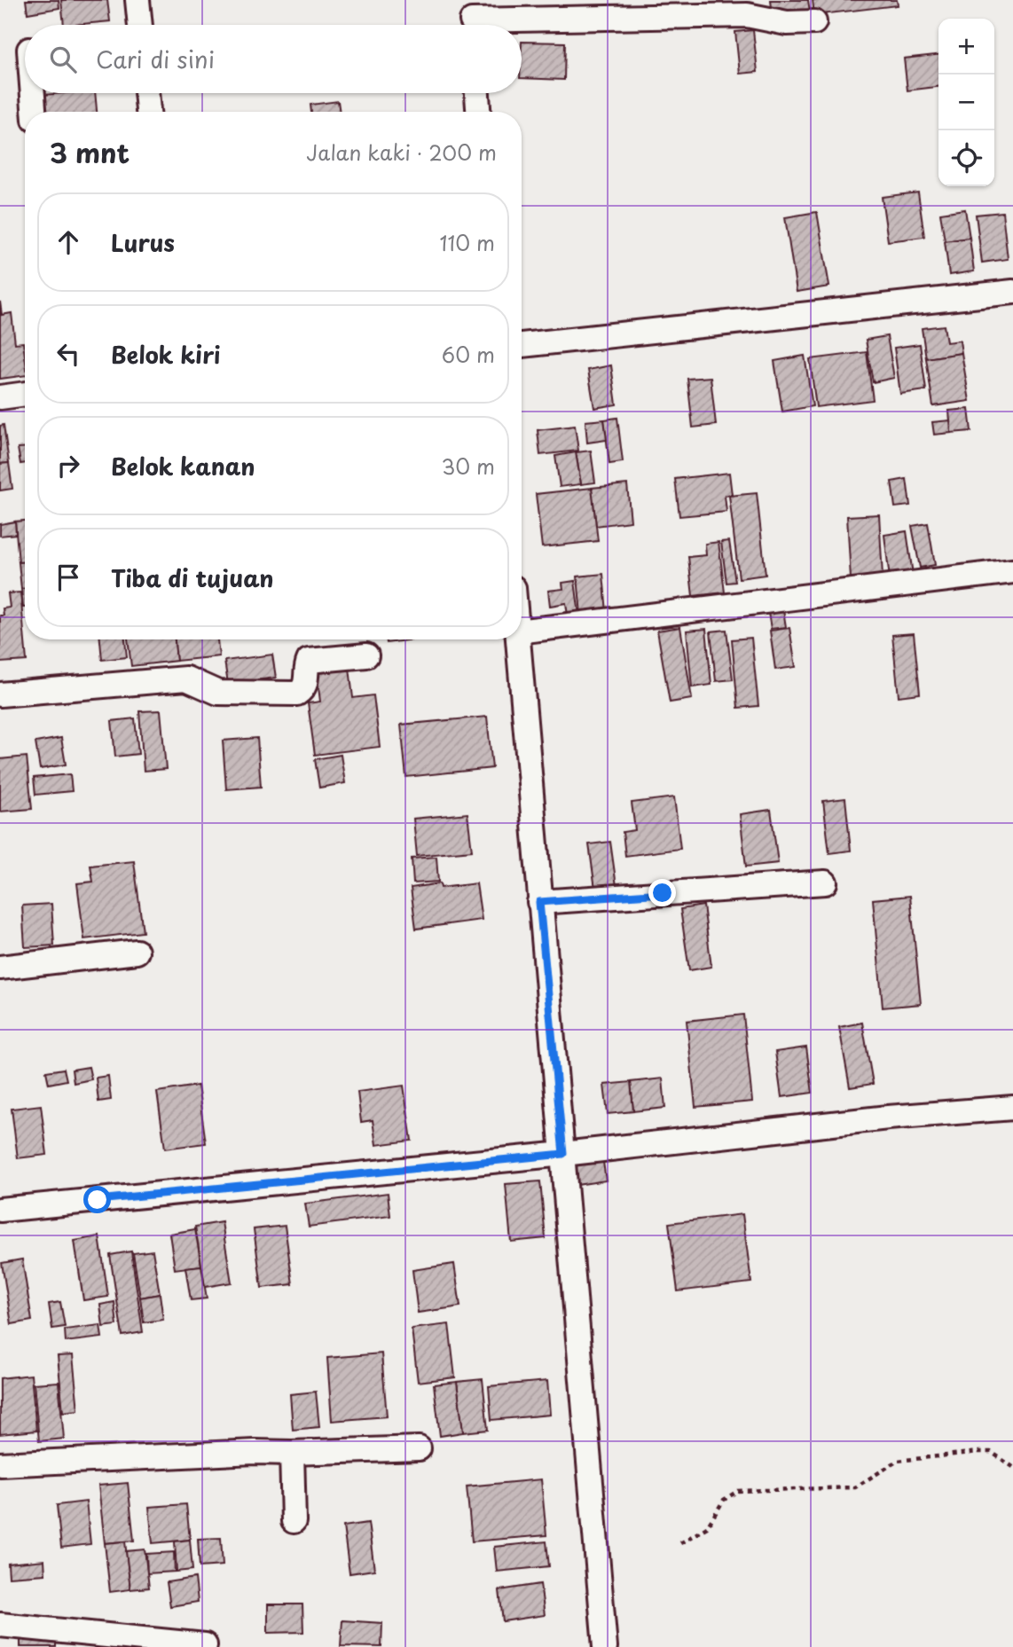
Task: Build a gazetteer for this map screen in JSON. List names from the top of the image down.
{
  "page": {
    "map_buttons": ["+", "−"],
    "search": "Cari di sini",
    "heading": ["3 mnt", "Jalan kaki · 200 m"],
    "list": [
      ["Lurus", "110 m"],
      ["Belok kiri", "60 m"],
      ["Belok kanan", "30 m"],
      "Tiba di tujuan"
    ]
  }
}
